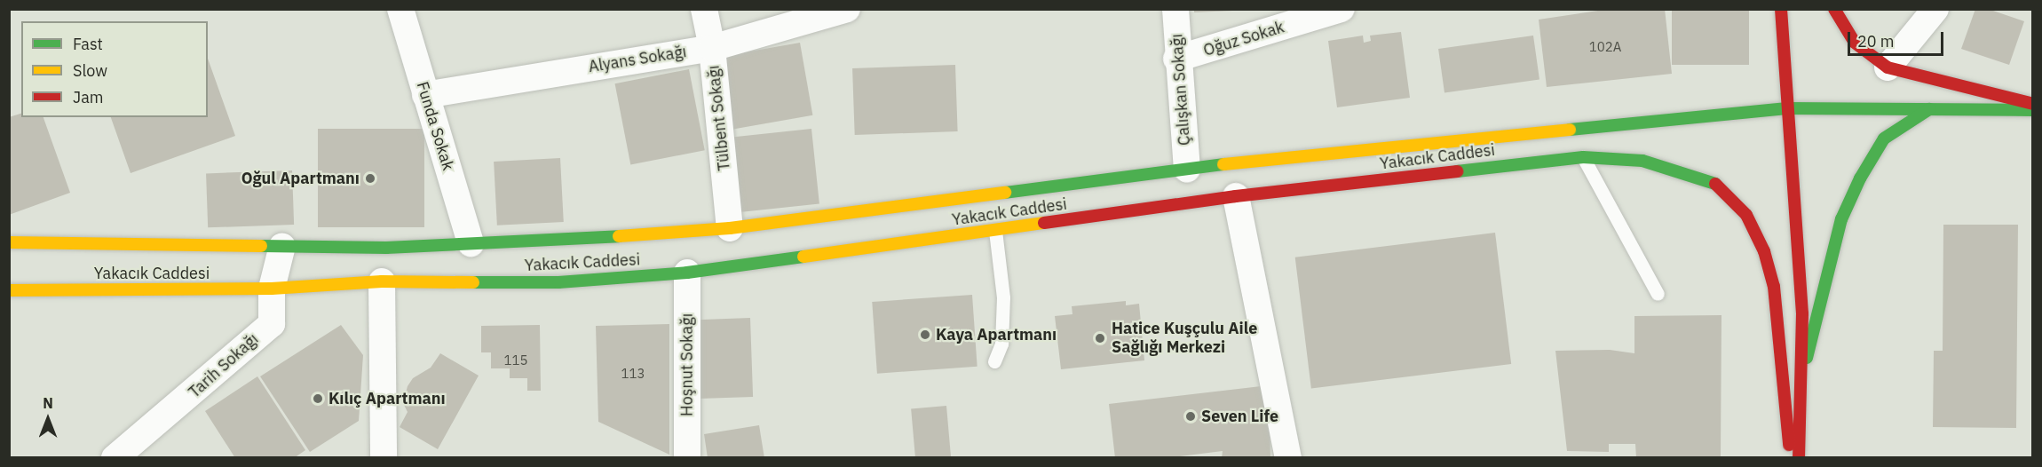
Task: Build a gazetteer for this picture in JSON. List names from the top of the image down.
{
  "streets": {
    "main road": ["Yakacık Caddesi"],
    "street": [
      "Oğuz Sokak",
      "Alyans Sokağı",
      "Çalışkan Sokağı",
      "Tülbent Sokağı",
      "Funda Sokak",
      "Hoşnut Sokağı",
      "Tarih Sokağı"
    ]
  },
  "crossings": [
    ["Oğuz Sokak", "Çalışkan Sokağı"],
    ["Alyans Sokağı", "Tülbent Sokağı"],
    ["Alyans Sokağı", "Funda Sokak"],
    ["Çalışkan Sokağı", "Yakacık Caddesi"],
    ["Tülbent Sokağı", "Yakacık Caddesi"],
    ["Funda Sokak", "Yakacık Caddesi"],
    ["Yakacık Caddesi", "Hoşnut Sokağı"],
    ["Yakacık Caddesi", "Tarih Sokağı"]
  ],
  "places": [
    "Oğul Apartmanı",
    "Kaya Apartmanı",
    "Hatice Kuşçulu Aile Sağlığı Merkezi",
    "Kılıç Apartmanı",
    "Seven Life"
  ],
  "house_numbers": ["102A", "115", "113"],
  "legend": ["Fast", "Slow", "Jam"],
  "scale_bar": "20 m",
  "north": "top"
}
